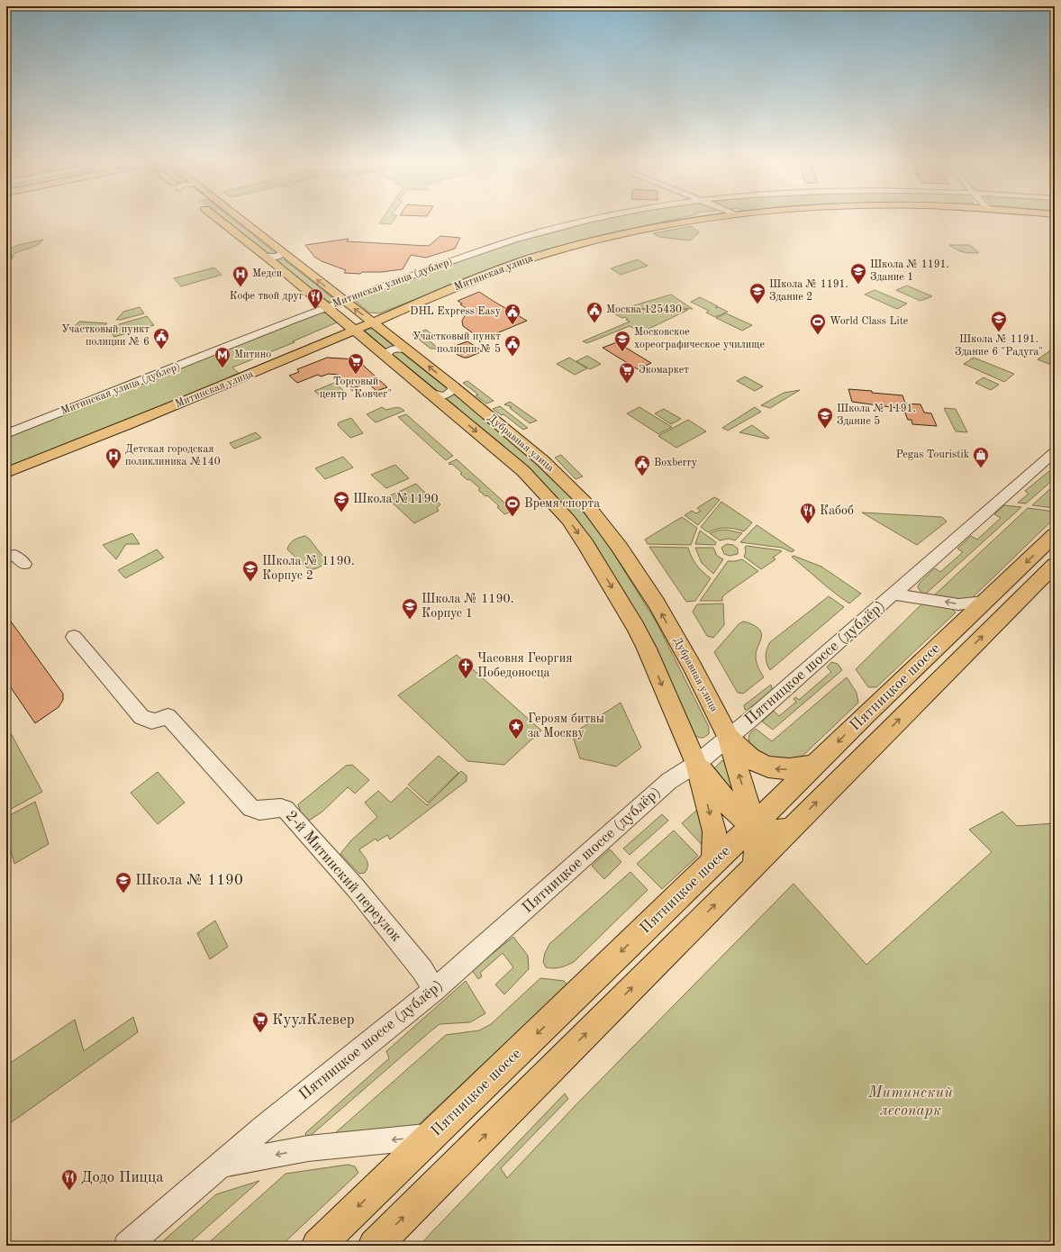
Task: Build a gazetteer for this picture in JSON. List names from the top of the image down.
{
  "streets": {
    "main road": ["Митинская улица", "Дубравная улица", "Пятницкое шоссе"],
    "street": ["Митинская улица (дублер)", "Пятницкое шоссе (дублёр)", "2-й Митинский переулок"]
  },
  "crossings": [
    ["Митинская улица", "Дубравная улица"],
    ["Митинская улица (дублер)", "Дубравная улица"],
    ["Дубравная улица", "Пятницкое шоссе (дублёр)"],
    ["Дубравная улица", "Пятницкое шоссе"],
    ["Пятницкое шоссе (дублёр)", "2-й Митинский переулок"]
  ],
  "parks": ["Митинский лесопарк"],
  "places": {
    "school or university": [
      "Школа № 1191. Здание 1",
      "Школа № 1191. Здание 2",
      "Школа № 1191. Здание 6 \"Радуга\"",
      "Московское хореографическое училище",
      "Школа № 1191. Здание 5",
      "Школа №1190",
      "Школа № 1190. Корпус 2",
      "Школа № 1190. Корпус 1",
      "Школа № 1190"
    ],
    "hospital": ["Медси", "Детская городская поликлиника №140"],
    "restaurant": ["Кофе твой друг", "Кабоб", "Додо Пицца"],
    "public building": [
      "Москва 125430",
      "DHL Express Easy",
      "Участковый пункт полиции № 6",
      "Участковый пункт полиции № 5",
      "Boxberry"
    ],
    "sports": ["World Class Lite", "Время спорта"],
    "metro station": ["Митино"],
    "supermarket": ["Торговый центр \"Ковчег\"", "Экомаркет", "КуулКлевер"],
    "shop": ["Pegas Touristik"],
    "church": ["Часовня Георгия Победоносца"],
    "place": ["Героям битвы за Москву"]
  }
}
